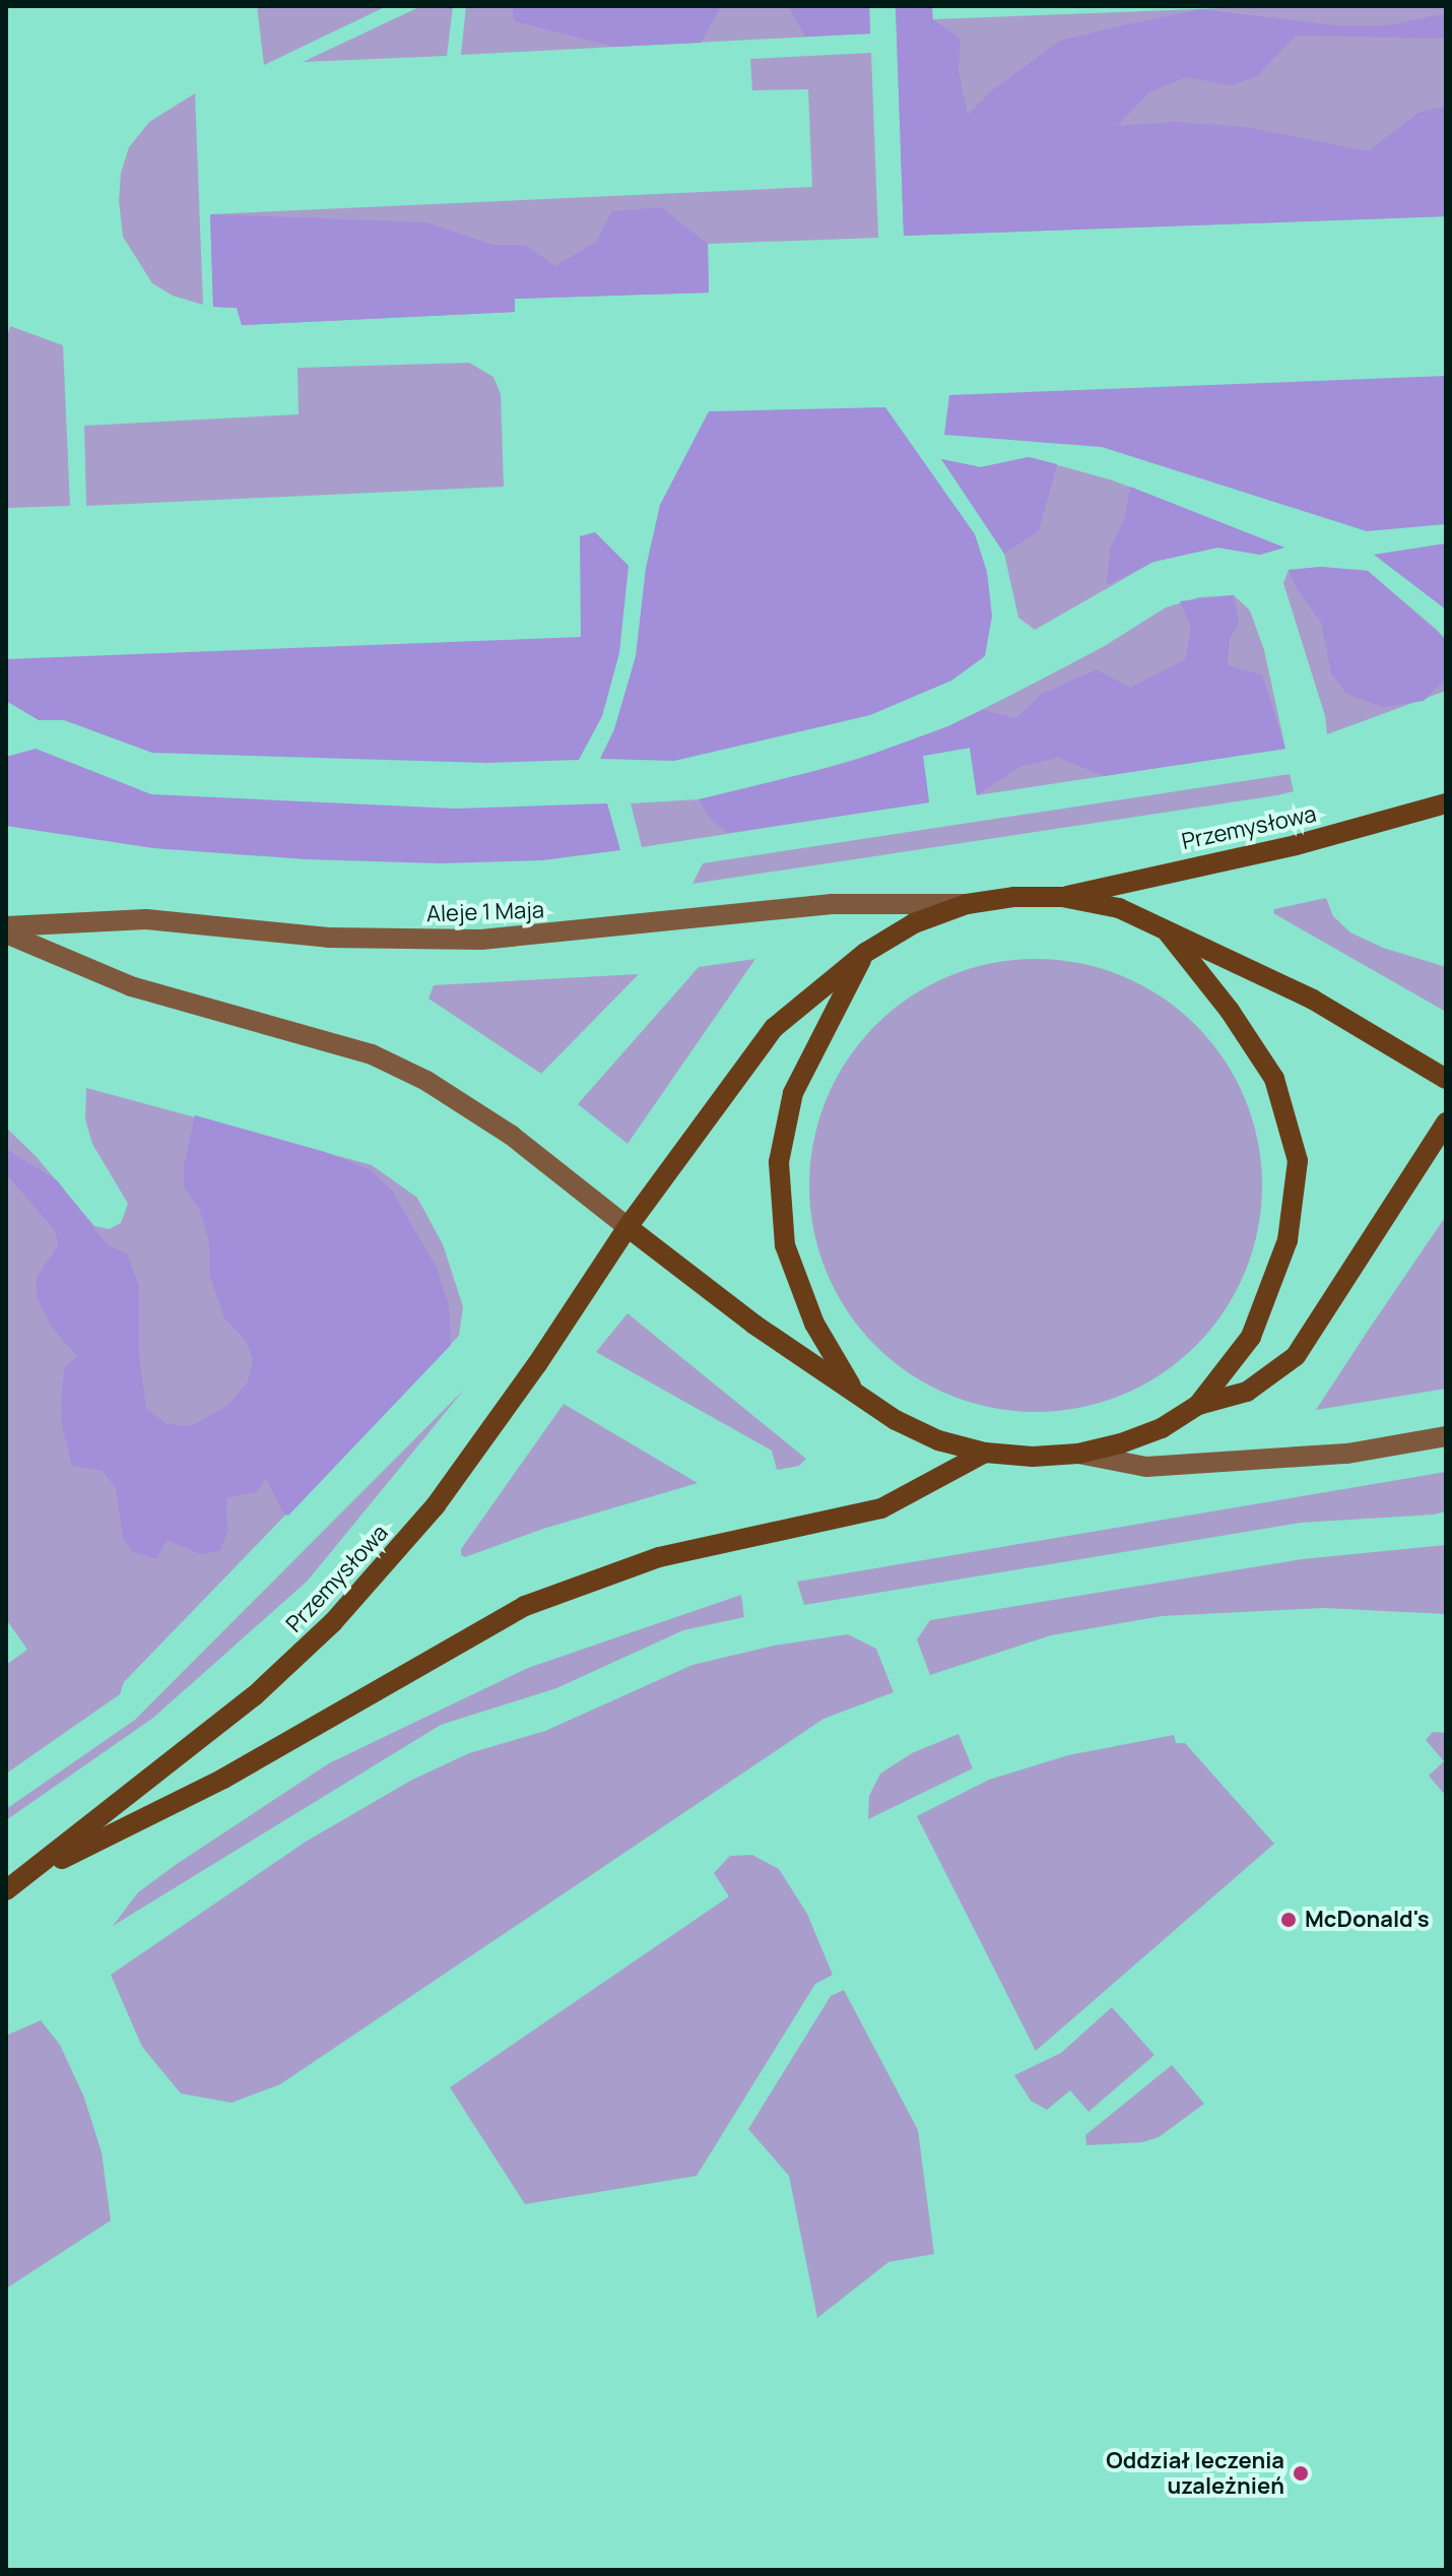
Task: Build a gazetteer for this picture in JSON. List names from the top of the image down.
{
  "streets": {
    "main road": ["Przemysłowa"],
    "street": ["Aleje 1 Maja"]
  },
  "crossings": [
    ["Przemysłowa", "Aleje 1 Maja"]
  ],
  "places": ["McDonald's", "Oddział leczenia uzależnień"]
}
